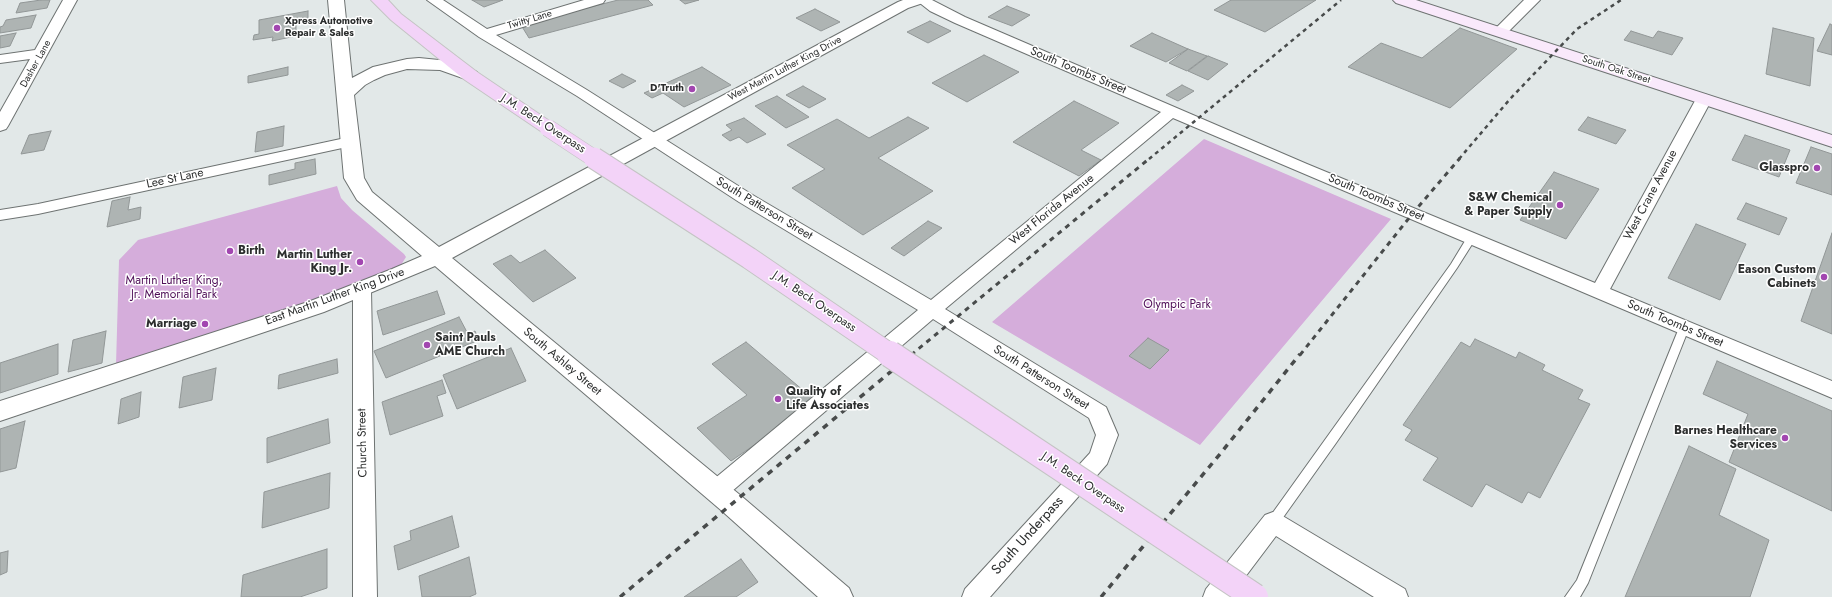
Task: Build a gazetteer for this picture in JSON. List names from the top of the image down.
{
  "streets": {
    "main road": ["South Oak Street", "J.M. Beck Overpass"],
    "street": [
      "Twitty Lane",
      "Dasher Lane",
      "West Martin Luther King Drive",
      "South Toombs Street",
      "Lee St Lane",
      "West Crane Avenue",
      "South Patterson Street",
      "West Florida Avenue",
      "East Martin Luther King Drive",
      "South Ashley Street",
      "Church Street",
      "South Underpass"
    ]
  },
  "crossings": [
    ["Twitty Lane", "South Patterson Street"],
    ["West Martin Luther King Drive", "South Patterson Street"],
    ["West Martin Luther King Drive", "East Martin Luther King Drive"],
    ["South Oak Street", "West Crane Avenue"],
    ["South Toombs Street", "West Crane Avenue"],
    ["South Toombs Street", "West Florida Avenue"],
    ["Lee St Lane", "South Ashley Street"],
    ["South Patterson Street", "West Florida Avenue"],
    ["South Patterson Street", "East Martin Luther King Drive"],
    ["South Patterson Street", "South Underpass"],
    ["West Florida Avenue", "South Ashley Street"],
    ["East Martin Luther King Drive", "South Ashley Street"],
    ["East Martin Luther King Drive", "Church Street"]
  ],
  "parks": ["Martin Luther King, Jr. Memorial Park", "Olympic Park"],
  "places": [
    "Xpress Automotive Repair & Sales",
    "D'Truth",
    "Glasspro",
    "S&W Chemical & Paper Supply",
    "Birth",
    "Martin Luther King Jr.",
    "Eason Custom Cabinets",
    "Marriage",
    "Saint Pauls AME Church",
    "Quality of Life Associates",
    "Barnes Healthcare Services"
  ]
}
